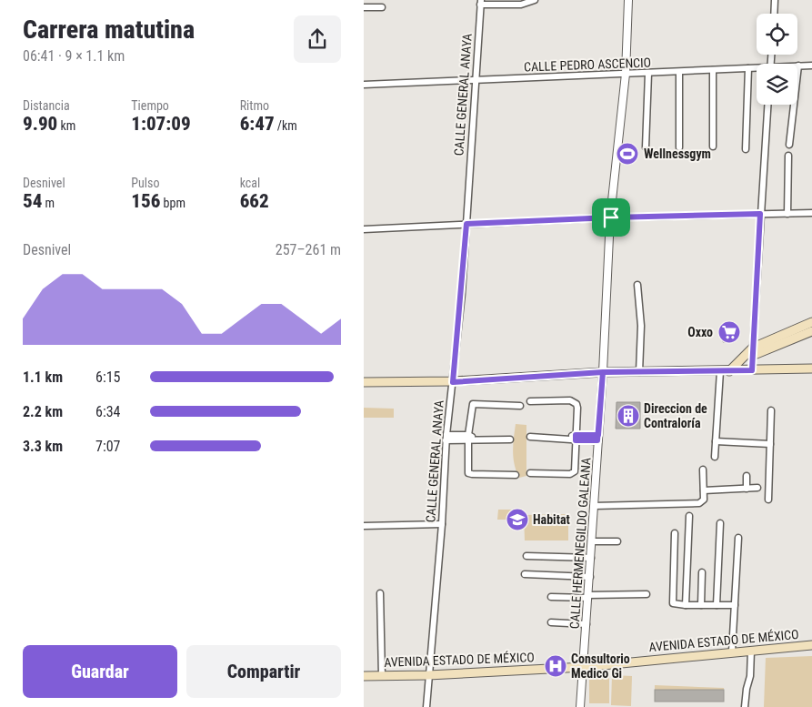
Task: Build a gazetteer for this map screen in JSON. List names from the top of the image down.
{
  "streets": {
    "main road": ["AVENIDA ESTADO DE MÉXICO"],
    "street": ["CALLE PEDRO ASCENCIO", "CALLE GENERAL ANAYA", "CALLE HERMENEGILDO GALEANA"]
  },
  "crossings": [
    ["CALLE PEDRO ASCENCIO", "CALLE GENERAL ANAYA"],
    ["CALLE PEDRO ASCENCIO", "CALLE HERMENEGILDO GALEANA"],
    ["CALLE GENERAL ANAYA", "AVENIDA ESTADO DE MÉXICO"],
    ["CALLE HERMENEGILDO GALEANA", "AVENIDA ESTADO DE MÉXICO"]
  ],
  "places": {
    "sports": ["Wellnessgym"],
    "supermarket": ["Oxxo"],
    "building": ["Direccion de Contraloría"],
    "school or university": ["Habitat"],
    "hospital": ["Consultorio Medico Gi"]
  },
  "page": {
    "heading": ["Carrera matutina", "06:41 · 9 × 1.1 km"],
    "stats": [
      ["Distancia", "9.90 km"],
      ["Tiempo", "1:07:09"],
      ["Ritmo", "6:47 /km"],
      ["Desnivel", "54 m"],
      ["Pulso", "156 bpm"],
      ["kcal", "662"]
    ],
    "chart": ["Desnivel", "257–261 m"],
    "list": [
      {
        "name": "1.1 km",
        "note": "6:15"
      },
      {
        "name": "2.2 km",
        "note": "6:34"
      },
      {
        "name": "3.3 km",
        "note": "7:07"
      }
    ],
    "buttons": ["Guardar", "Compartir"]
  }
}
